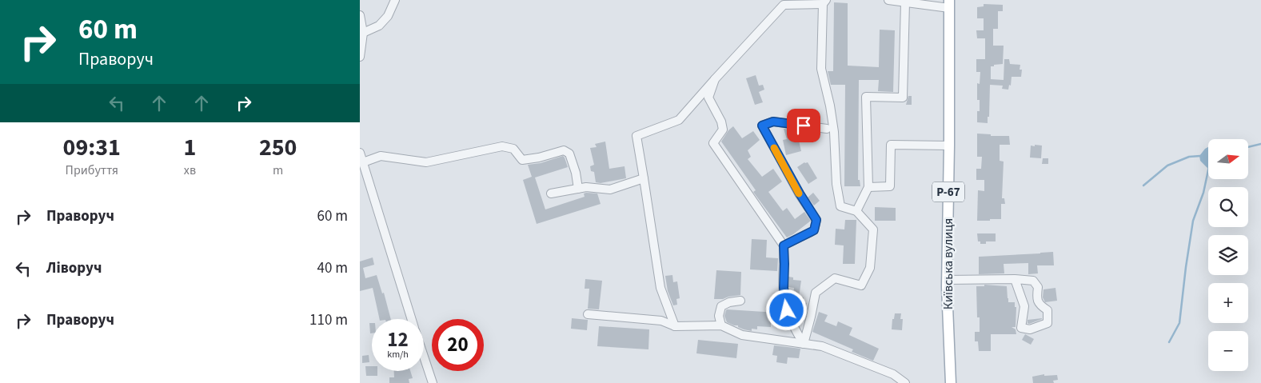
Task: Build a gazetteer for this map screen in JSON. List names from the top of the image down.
{
  "streets": {
    "main road": ["Р-67", "Київська вулиця"]
  },
  "north": "right",
  "page": {
    "turn": ["60 m", "Праворуч"],
    "eta": [
      "09:31",
      "Прибуття",
      "1",
      "хв",
      "250",
      "m"
    ],
    "map_buttons": ["+", "−"],
    "list": [
      {
        "name": "Праворуч",
        "value": "60 m"
      },
      {
        "name": "Ліворуч",
        "value": "40 m"
      },
      {
        "name": "Праворуч",
        "value": "110 m"
      }
    ],
    "speed": "12 km/h",
    "limit": "20"
  }
}
